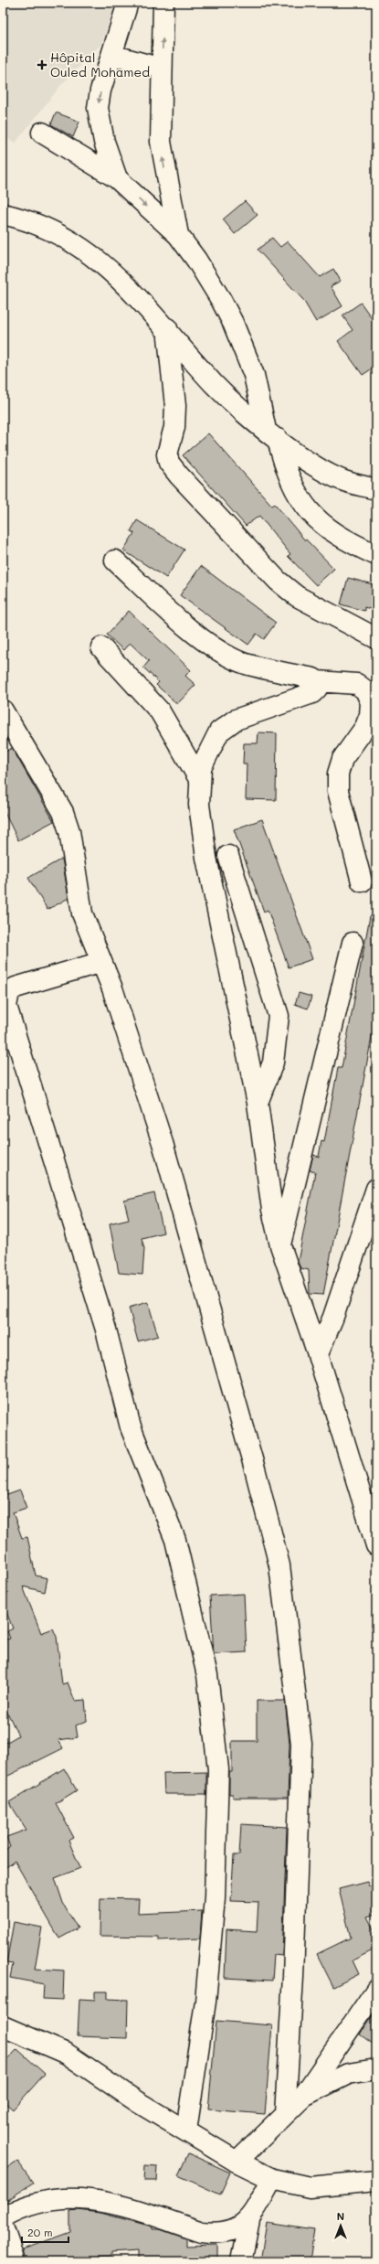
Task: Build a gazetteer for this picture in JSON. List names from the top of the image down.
{
  "places": {
    "health": ["Hôpital Ouled Mohamed"]
  },
  "scale_bar": "20 m",
  "north": "top"
}
